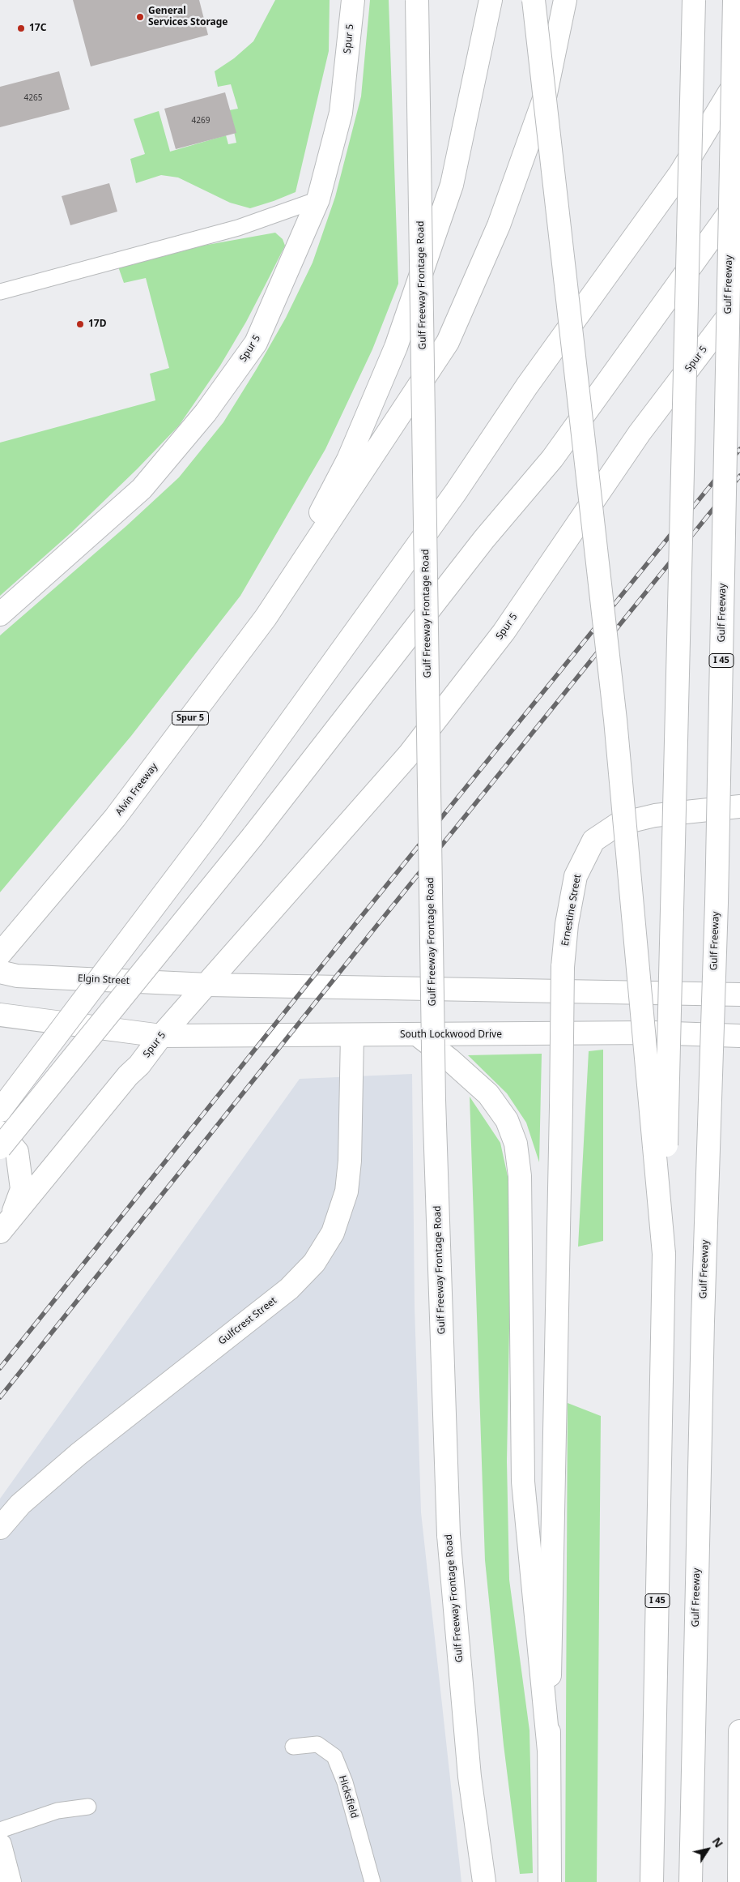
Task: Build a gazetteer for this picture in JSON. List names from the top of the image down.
{
  "streets": {
    "main road": [
      "Spur 5",
      "Gulf Freeway",
      "Gulf Freeway Frontage Road",
      "I 45",
      "Alvin Freeway",
      "Ernestine Street",
      "Elgin Street",
      "South Lockwood Drive",
      "Gulfcrest Street"
    ],
    "lane": ["Hicksfield"]
  },
  "crossings": [
    ["Spur 5", "Elgin Street"],
    ["Spur 5", "South Lockwood Drive"],
    ["South Lockwood Drive", "Gulfcrest Street"]
  ],
  "places": ["General Services Storage", "17C", "17D"],
  "house_numbers": ["4265", "4269"],
  "north": "top right"
}
